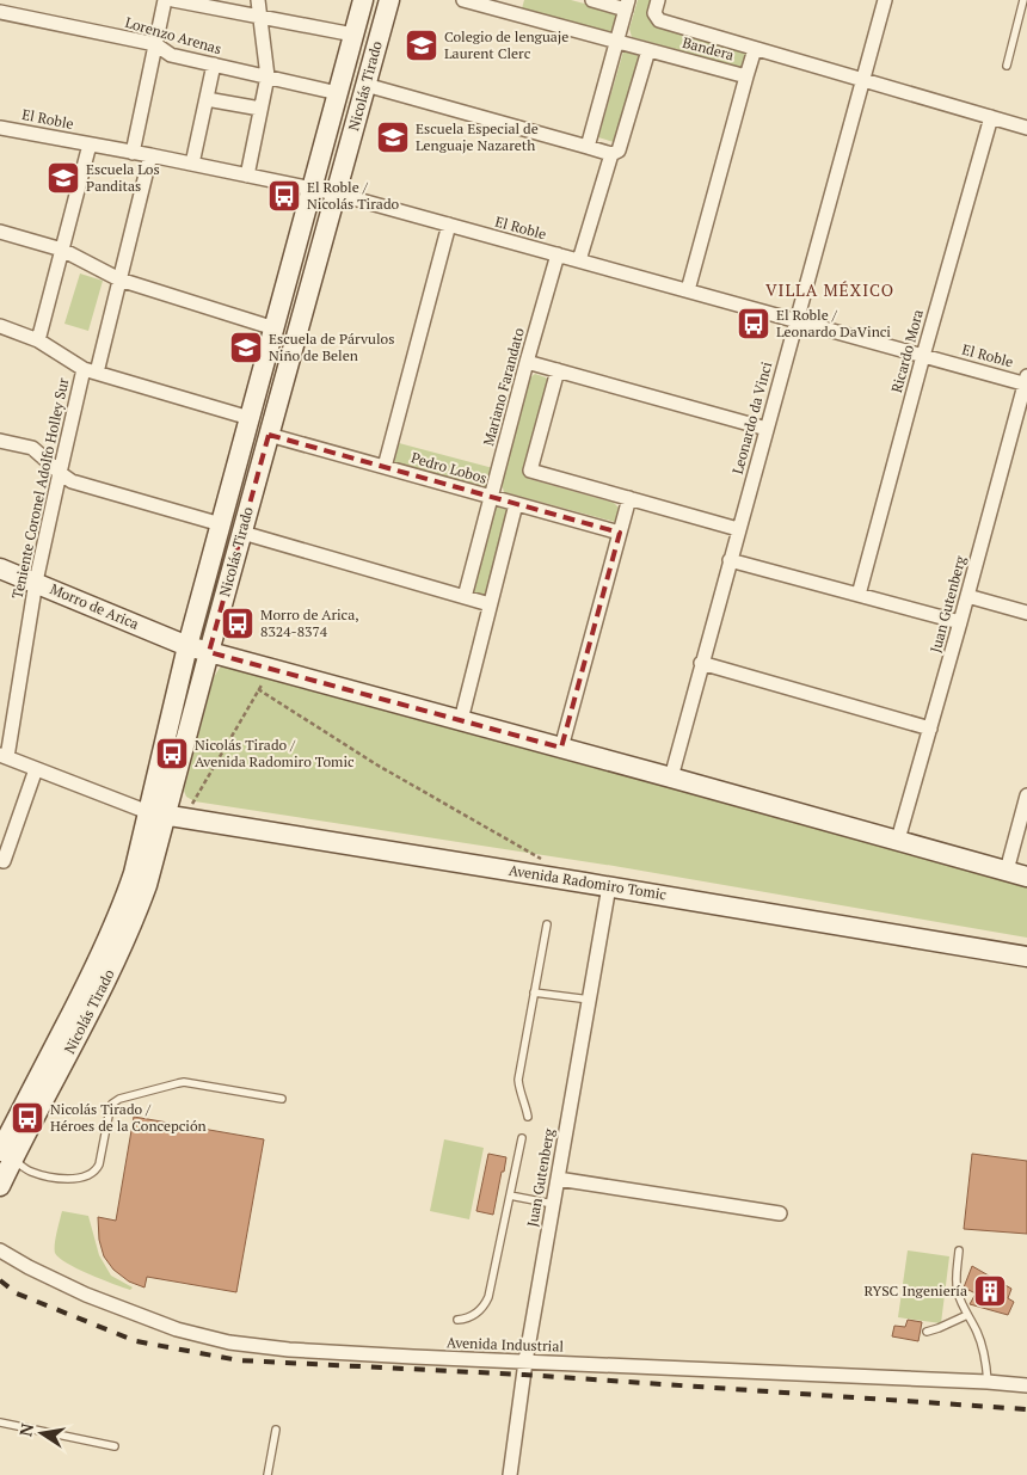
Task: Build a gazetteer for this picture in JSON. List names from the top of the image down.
{
  "streets": {
    "main road": ["Nicolás Tirado", "Morro de Arica", "Avenida Radomiro Tomic"],
    "street": [
      "Lorenzo Arenas",
      "Bandera",
      "El Roble",
      "Ricardo Mora",
      "Mariano Farandato",
      "Leonardo da Vinci",
      "Pedro Lobos",
      "Teniente Coronel Adolfo Holley Sur",
      "Juan Gutenberg",
      "Avenida Industrial"
    ]
  },
  "crossings": [
    ["Lorenzo Arenas", "Nicolás Tirado"],
    ["Bandera", "Ricardo Mora"],
    ["Bandera", "Leonardo da Vinci"],
    ["Nicolás Tirado", "El Roble"],
    ["Nicolás Tirado", "Pedro Lobos"],
    ["Nicolás Tirado", "Morro de Arica"],
    ["Nicolás Tirado", "Avenida Radomiro Tomic"],
    ["El Roble", "Ricardo Mora"],
    ["El Roble", "Mariano Farandato"],
    ["El Roble", "Leonardo da Vinci"],
    ["El Roble", "Teniente Coronel Adolfo Holley Sur"],
    ["El Roble", "Juan Gutenberg"],
    ["Mariano Farandato", "Pedro Lobos"],
    ["Teniente Coronel Adolfo Holley Sur", "Morro de Arica"],
    ["Juan Gutenberg", "Avenida Radomiro Tomic"],
    ["Juan Gutenberg", "Avenida Industrial"]
  ],
  "districts": ["VILLA MÉXICO"],
  "places": {
    "school or university": [
      "Colegio de lenguaje Laurent Clerc",
      "Escuela Especial de Lenguaje Nazareth",
      "Escuela Los Panditas",
      "Escuela de Párvulos Niño de Belen"
    ],
    "bus stop": [
      "El Roble / Nicolás Tirado",
      "El Roble / Leonardo DaVinci",
      "Morro de Arica, 8324-8374",
      "Nicolás Tirado / Avenida Radomiro Tomic",
      "Nicolás Tirado / Héroes de la Concepción"
    ],
    "building": ["RYSC Ingeniería"]
  },
  "north": "left"
}
